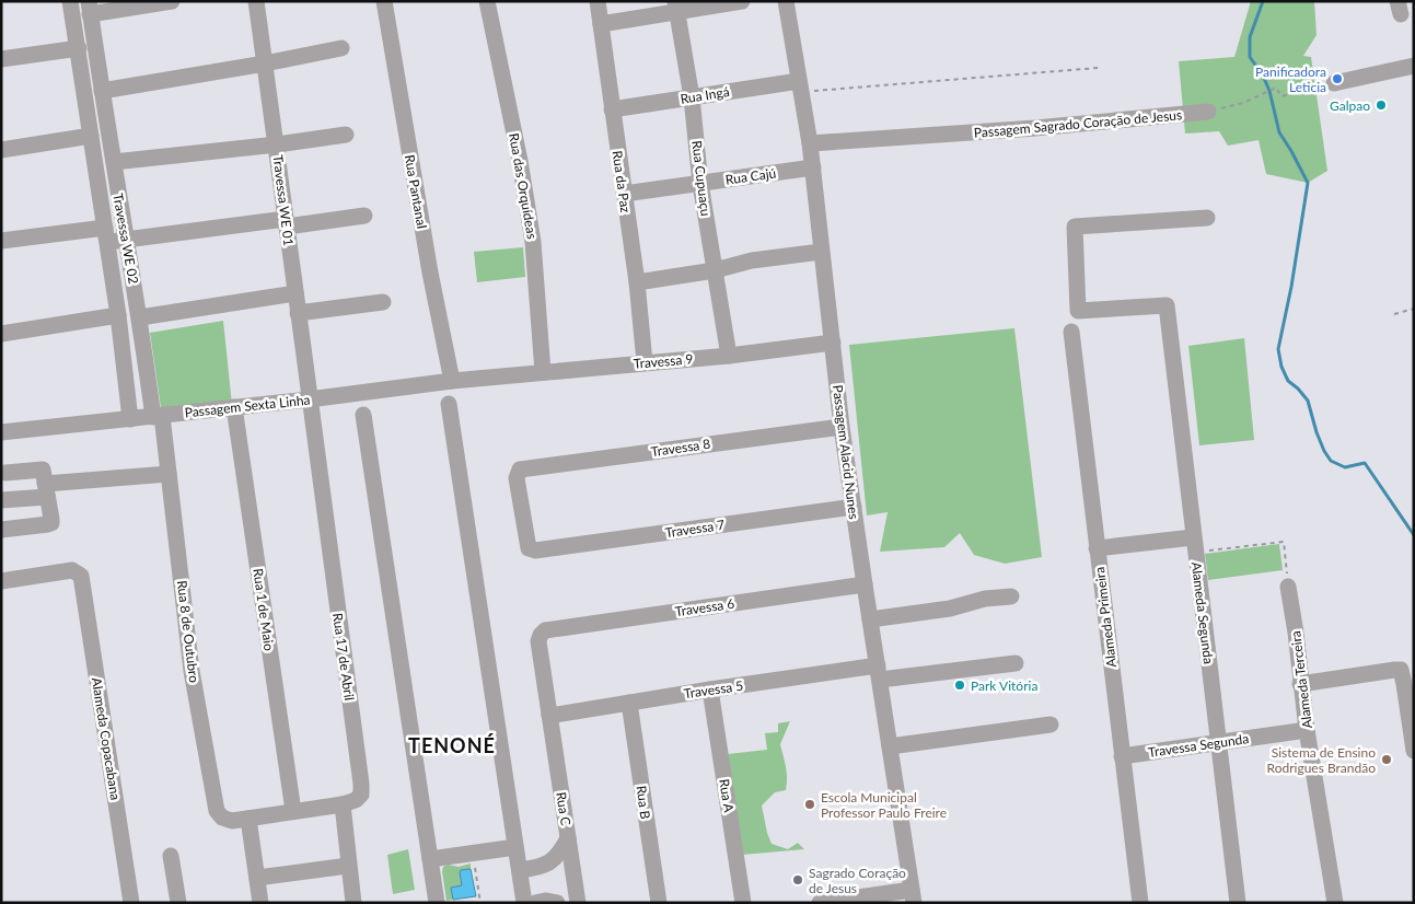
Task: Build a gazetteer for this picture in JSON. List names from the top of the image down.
{
  "streets": {
    "street": [
      "Rua Ingá",
      "Passagem Sagrado Coração de Jesus",
      "Rua Cajú",
      "Rua Cupuaçu",
      "Rua da Paz",
      "Rua das Orquídeas",
      "Rua Pantanal",
      "Travessa WE 01",
      "Travessa WE 02",
      "Travessa 9",
      "Passagem Sexta Linha",
      "Travessa 8",
      "Passagem Alacid Nunes",
      "Travessa 7",
      "Travessa 6",
      "Rua 1 de Maio",
      "Alameda Segunda",
      "Alameda Primeira",
      "Rua 8 de Outubro",
      "Rua 17 de Abril",
      "Alameda Terceira",
      "Travessa 5",
      "Alameda Copacabana",
      "Travessa Segunda",
      "Rua A",
      "Rua B",
      "Rua C"
    ]
  },
  "crossings": [
    ["Rua Ingá", "Rua Cupuaçu"],
    ["Rua Ingá", "Rua da Paz"],
    ["Rua Ingá", "Passagem Alacid Nunes"],
    ["Passagem Sagrado Coração de Jesus", "Passagem Alacid Nunes"],
    ["Rua Cajú", "Rua Cupuaçu"],
    ["Rua Cajú", "Rua da Paz"],
    ["Rua Cajú", "Passagem Alacid Nunes"],
    ["Rua Cupuaçu", "Travessa 9"],
    ["Rua da Paz", "Travessa 9"],
    ["Rua das Orquídeas", "Travessa 9"],
    ["Rua Pantanal", "Passagem Sexta Linha"],
    ["Travessa WE 01", "Passagem Sexta Linha"],
    ["Travessa WE 01", "Rua 17 de Abril"],
    ["Travessa WE 02", "Passagem Sexta Linha"],
    ["Travessa WE 02", "Rua 8 de Outubro"],
    ["Travessa 9", "Passagem Sexta Linha"],
    ["Travessa 9", "Passagem Alacid Nunes"],
    ["Passagem Sexta Linha", "Rua 1 de Maio"],
    ["Passagem Sexta Linha", "Rua 8 de Outubro"],
    ["Passagem Sexta Linha", "Rua 17 de Abril"],
    ["Travessa 8", "Passagem Alacid Nunes"],
    ["Travessa 8", "Travessa 7"],
    ["Passagem Alacid Nunes", "Travessa 7"],
    ["Passagem Alacid Nunes", "Travessa 6"],
    ["Passagem Alacid Nunes", "Travessa 5"],
    ["Travessa 6", "Travessa 5"],
    ["Travessa 6", "Rua C"],
    ["Rua 1 de Maio", "Rua 8 de Outubro"],
    ["Alameda Segunda", "Travessa Segunda"],
    ["Alameda Primeira", "Travessa Segunda"],
    ["Rua 8 de Outubro", "Rua 17 de Abril"],
    ["Alameda Terceira", "Travessa Segunda"],
    ["Travessa 5", "Rua A"],
    ["Travessa 5", "Rua B"],
    ["Travessa 5", "Rua C"]
  ],
  "districts": ["TENONÉ"],
  "places": [
    "Panificadora Leticia",
    "Galpao",
    "Park Vitória",
    "Sistema de Ensino Rodrigues Brandão",
    "Escola Municipal Professor Paulo Freire",
    "Sagrado Coração de Jesus"
  ]
}
